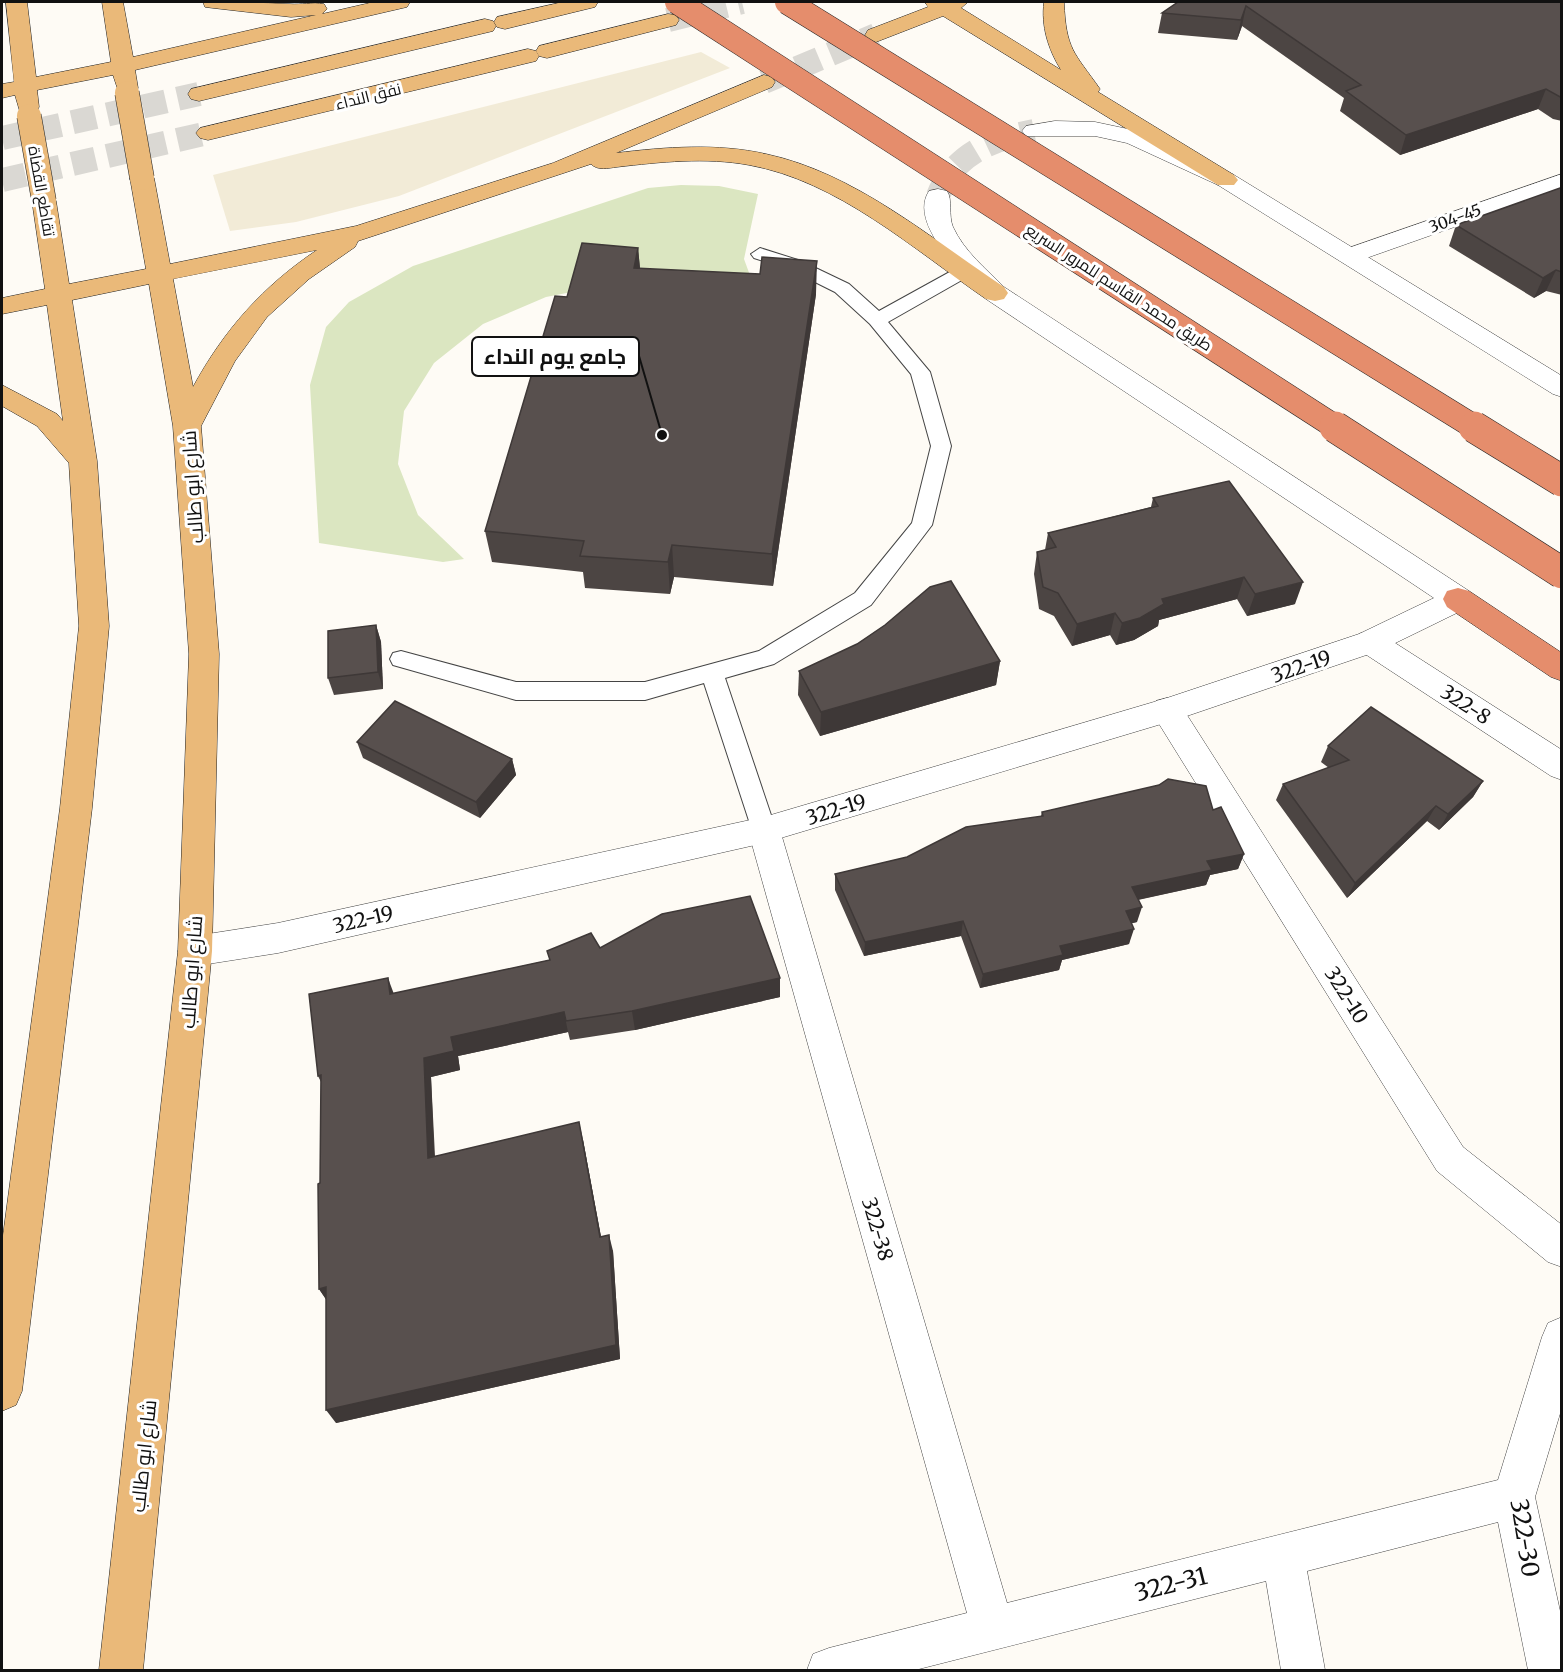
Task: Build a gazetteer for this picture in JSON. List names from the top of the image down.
{
  "streets": {
    "highway": ["طريق محمد القاسم للمرور السريع"],
    "main road": ["نفق النداء", "تقاطع القضاة", "شارع ابو طالب"],
    "street": [
      "304-45",
      "322-19",
      "322-8",
      "322-10",
      "322-38",
      "322-30",
      "322-31"
    ]
  },
  "crossings": [
    ["نفق النداء", "طريق محمد القاسم للمرور السريع"],
    ["شارع ابو طالب", "322-19"],
    ["322-19", "322-8"],
    ["322-19", "322-10"],
    ["322-19", "322-38"],
    ["322-38", "322-31"],
    ["322-30", "322-31"]
  ],
  "places": ["جامع يوم النداء"]
}
